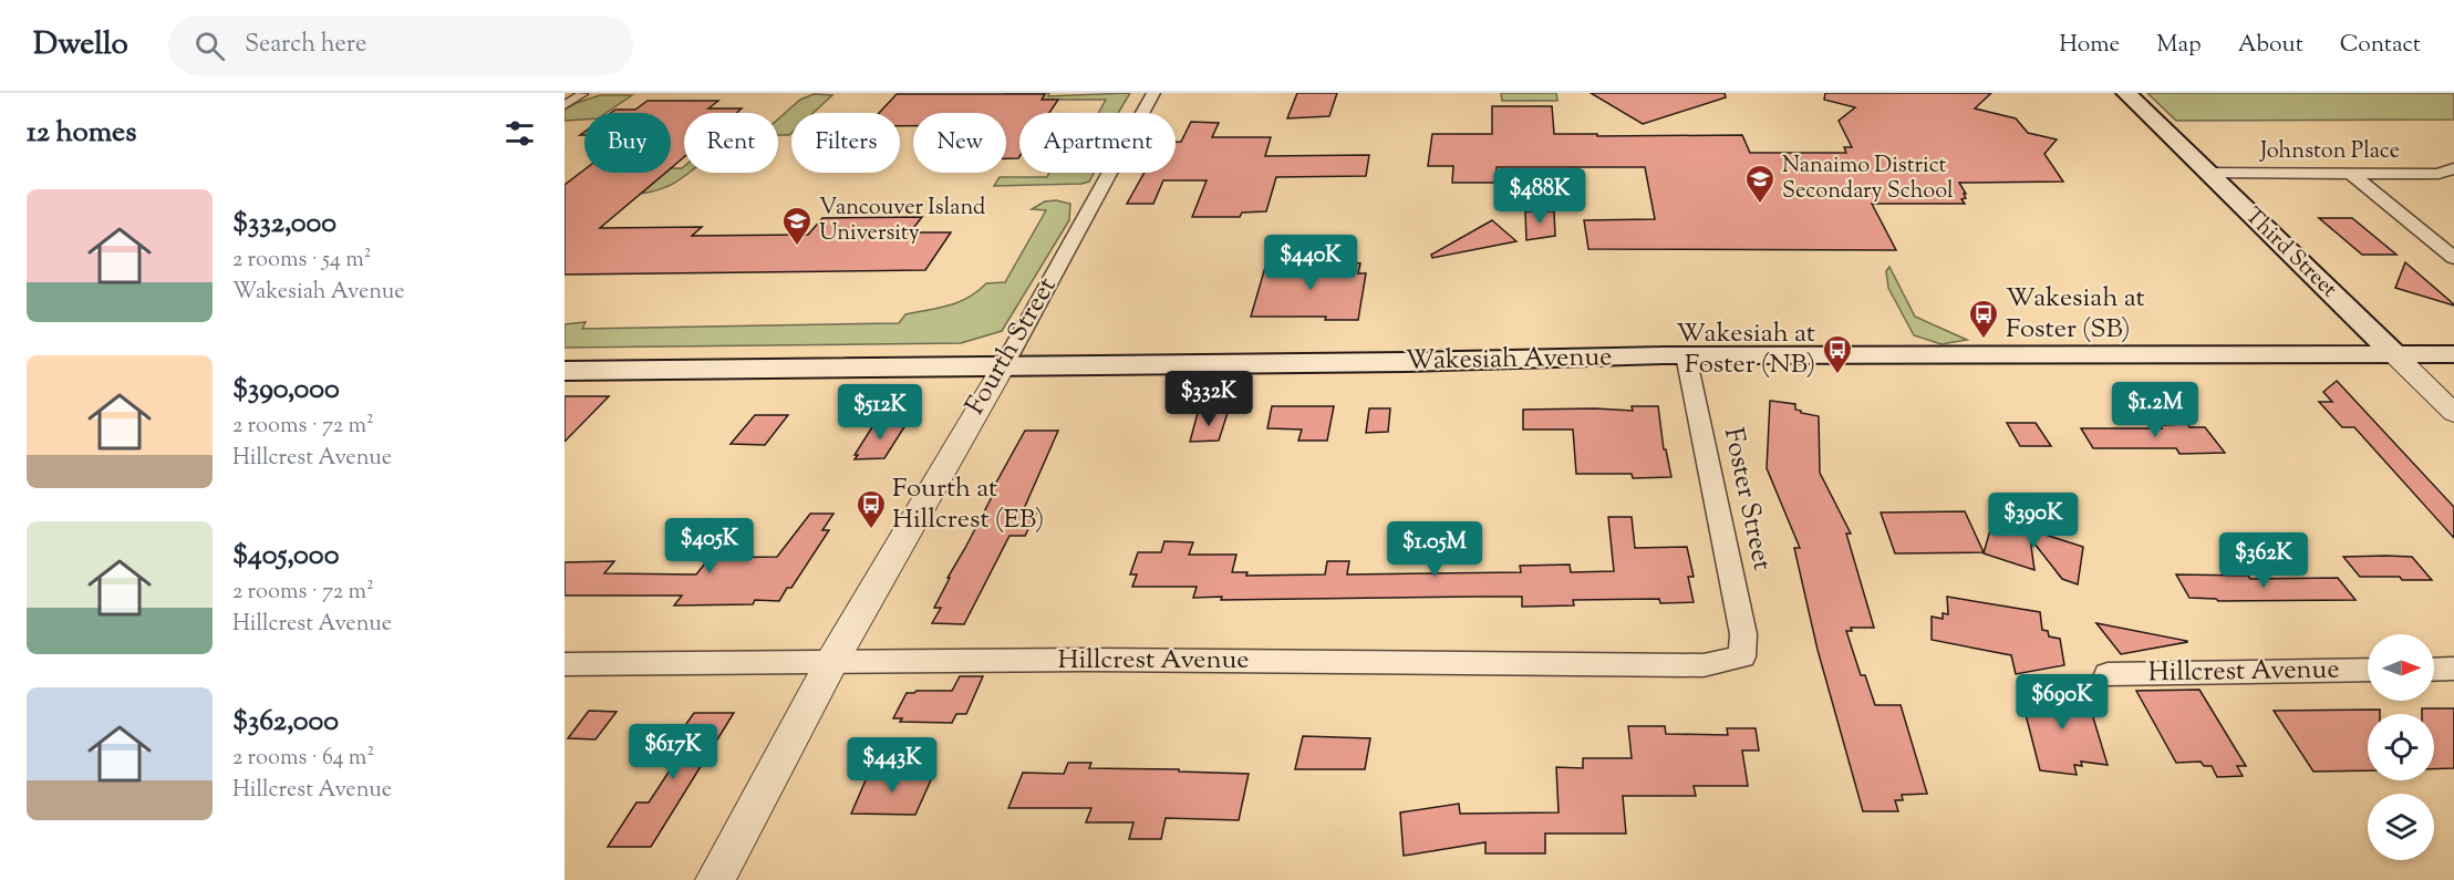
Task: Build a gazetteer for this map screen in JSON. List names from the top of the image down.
{
  "streets": {
    "main road": ["Third Street", "Wakesiah Avenue"],
    "street": [
      "Johnston Place",
      "Fourth Street",
      "Foster Street",
      "Hillcrest Avenue"
    ]
  },
  "crossings": [
    ["Johnston Place", "Third Street"],
    ["Third Street", "Wakesiah Avenue"],
    ["Fourth Street", "Wakesiah Avenue"],
    ["Fourth Street", "Hillcrest Avenue"],
    ["Wakesiah Avenue", "Foster Street"],
    ["Foster Street", "Hillcrest Avenue"]
  ],
  "places": {
    "school or university": ["Nanaimo District Secondary School", "Vancouver Island University"],
    "bus stop": ["Wakesiah at Foster (SB)", "Wakesiah at Foster (NB)", "Fourth at Hillcrest (EB)"]
  },
  "north": "right",
  "page": {
    "header": "Dwello",
    "search": "Search here",
    "nav": [
      "Home",
      "Map",
      "About",
      "Contact"
    ],
    "heading": "12 homes",
    "chip": [
      "Buy",
      "Rent",
      "Filters",
      "New",
      "Apartment"
    ],
    "price": [
      "$488K",
      "$440K",
      "$332K",
      "$1.2M",
      "$512K",
      "$390K",
      "$405K",
      "$1.05M",
      "$362K",
      "$690K",
      "$617K",
      "$443K"
    ],
    "list": [
      {
        "name": "$332,000",
        "note": "2 rooms · 54 m² · Wakesiah Avenue"
      },
      {
        "name": "$390,000",
        "note": "2 rooms · 72 m² · Hillcrest Avenue"
      },
      {
        "name": "$405,000",
        "note": "2 rooms · 72 m² · Hillcrest Avenue"
      },
      {
        "name": "$362,000",
        "note": "2 rooms · 64 m² · Hillcrest Avenue"
      }
    ]
  }
}
